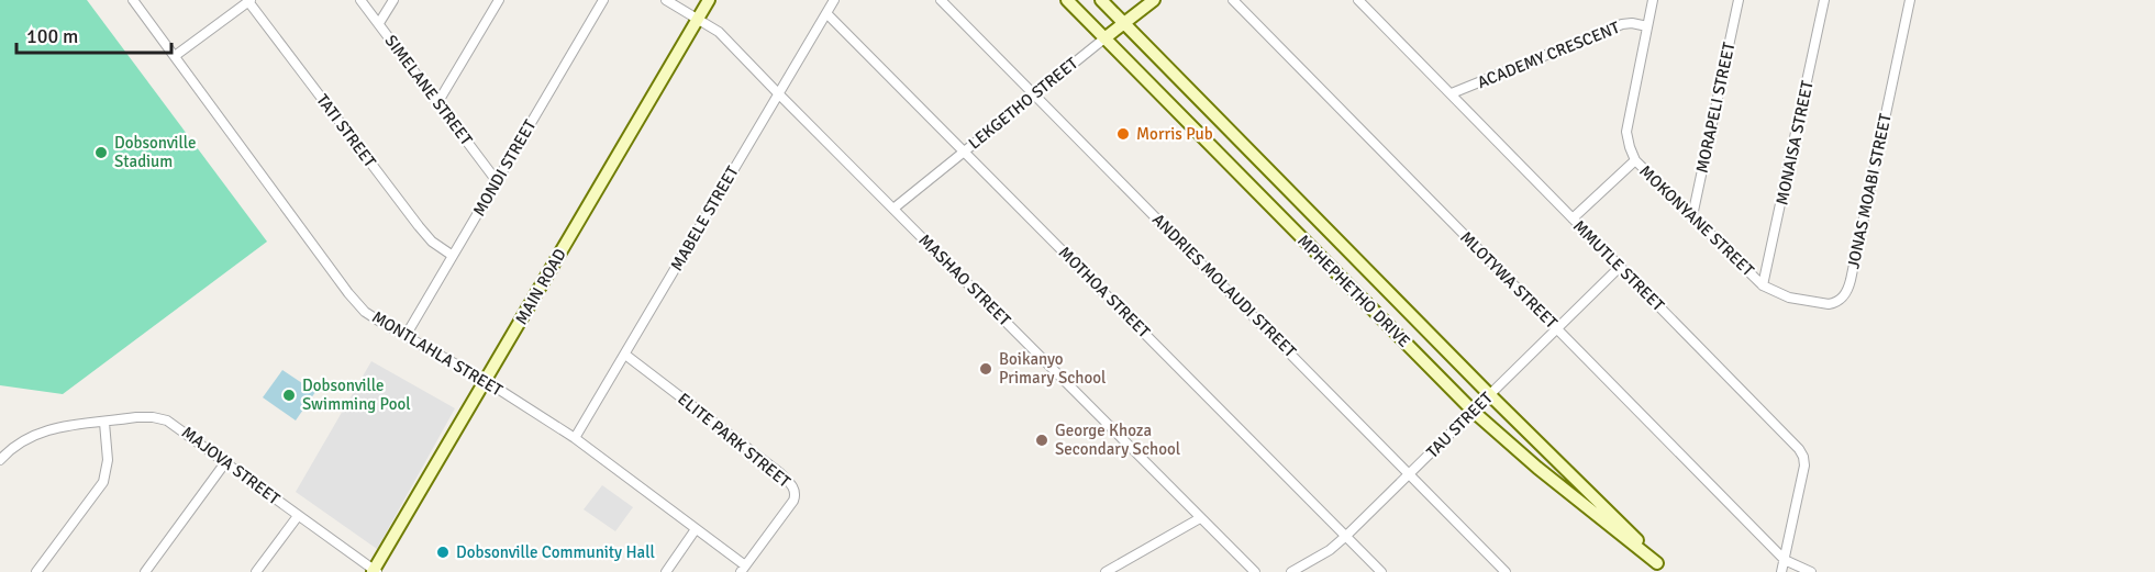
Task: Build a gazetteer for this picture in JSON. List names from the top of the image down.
{
  "streets": {
    "street": [
      "ACADEMY CRESCENT",
      "SIMELANE STREET",
      "LEKGETHO STREET",
      "MORAPELI STREET",
      "TATI STREET",
      "MONAISA STREET",
      "MONDI STREET",
      "JONAS MOABI STREET",
      "MABELE STREET",
      "MOKONYANE STREET",
      "MMUTLE STREET",
      "MASHAO STREET",
      "MLOTYWA STREET",
      "ANDRIES MOLAUDI STREET",
      "MAIN ROAD",
      "MPHEPHETHO DRIVE",
      "MOTHOA STREET",
      "MONTLAHLA STREET",
      "TAU STREET",
      "ELITE PARK STREET",
      "MAJOVA STREET"
    ]
  },
  "crossings": [
    ["ACADEMY CRESCENT", "MOKONYANE STREET"],
    ["ACADEMY CRESCENT", "MMUTLE STREET"],
    ["SIMELANE STREET", "MONDI STREET"],
    ["LEKGETHO STREET", "MASHAO STREET"],
    ["LEKGETHO STREET", "ANDRIES MOLAUDI STREET"],
    ["LEKGETHO STREET", "MPHEPHETHO DRIVE"],
    ["LEKGETHO STREET", "MOTHOA STREET"],
    ["MORAPELI STREET", "MOKONYANE STREET"],
    ["TATI STREET", "MONDI STREET"],
    ["MONAISA STREET", "JONAS MOABI STREET"],
    ["MONAISA STREET", "MOKONYANE STREET"],
    ["MONDI STREET", "MONTLAHLA STREET"],
    ["JONAS MOABI STREET", "MOKONYANE STREET"],
    ["MABELE STREET", "MASHAO STREET"],
    ["MABELE STREET", "MOTHOA STREET"],
    ["MABELE STREET", "MONTLAHLA STREET"],
    ["MABELE STREET", "ELITE PARK STREET"],
    ["MMUTLE STREET", "MLOTYWA STREET"],
    ["MMUTLE STREET", "TAU STREET"],
    ["MASHAO STREET", "MAIN ROAD"],
    ["MLOTYWA STREET", "TAU STREET"],
    ["ANDRIES MOLAUDI STREET", "TAU STREET"],
    ["MAIN ROAD", "MONTLAHLA STREET"],
    ["MAIN ROAD", "MAJOVA STREET"],
    ["MPHEPHETHO DRIVE", "TAU STREET"],
    ["MOTHOA STREET", "TAU STREET"],
    ["MONTLAHLA STREET", "ELITE PARK STREET"]
  ],
  "places": [
    "Morris Pub",
    "Dobsonville Stadium",
    "Boikanyo Primary School",
    "Dobsonville Swimming Pool",
    "George Khoza Secondary School",
    "Dobsonville Community Hall"
  ],
  "scale_bar": "100 m"
}
